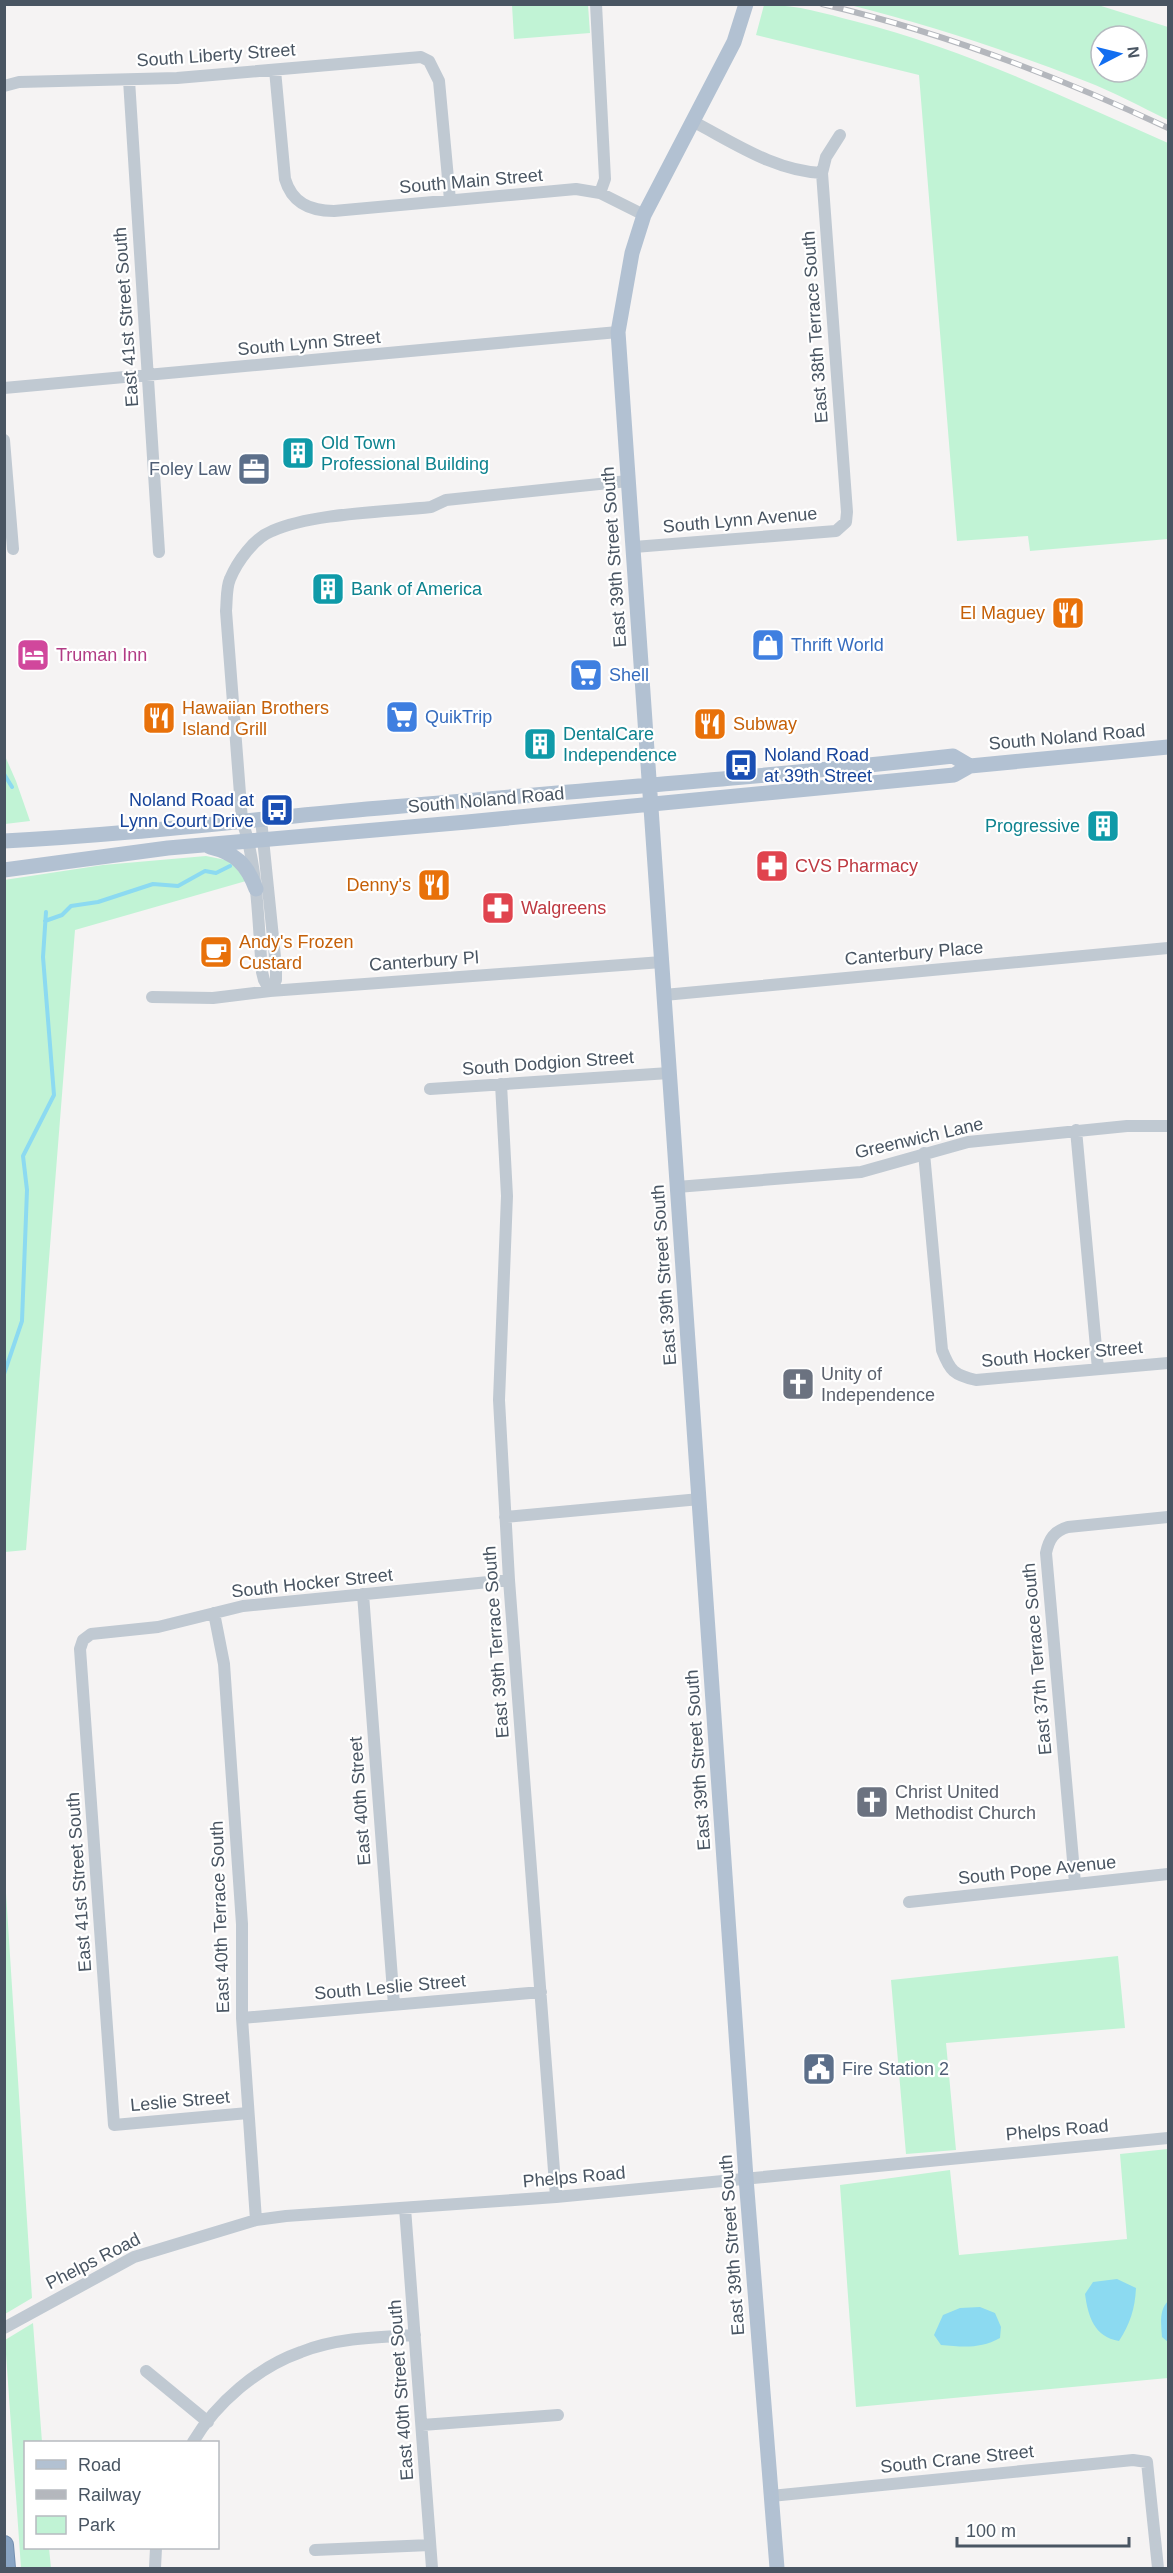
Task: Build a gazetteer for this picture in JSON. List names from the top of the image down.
{
  "streets": {
    "main road": ["East 39th Street South", "South Noland Road"],
    "street": [
      "South Liberty Street",
      "South Main Street",
      "East 41st Street South",
      "East 38th Terrace South",
      "South Lynn Street",
      "South Lynn Avenue",
      "Canterbury Place",
      "Canterbury Pl",
      "South Dodgion Street",
      "Greenwich Lane",
      "South Hocker Street",
      "East 39th Terrace South",
      "East 37th Terrace South",
      "East 40th Street",
      "South Pope Avenue",
      "East 40th Terrace South",
      "South Leslie Street",
      "Leslie Street",
      "Phelps Road",
      "East 40th Street South",
      "South Crane Street"
    ]
  },
  "crossings": [
    ["South Liberty Street", "South Main Street"],
    ["South Liberty Street", "East 41st Street South"],
    ["South Main Street", "East 39th Street South"],
    ["East 41st Street South", "South Lynn Street"],
    ["East 41st Street South", "South Hocker Street"],
    ["East 41st Street South", "Leslie Street"],
    ["East 38th Terrace South", "South Lynn Avenue"],
    ["South Lynn Street", "East 39th Street South"],
    ["South Lynn Avenue", "East 39th Street South"],
    ["East 39th Street South", "South Noland Road"],
    ["East 39th Street South", "Canterbury Place"],
    ["East 39th Street South", "Canterbury Pl"],
    ["East 39th Street South", "South Dodgion Street"],
    ["East 39th Street South", "Greenwich Lane"],
    ["East 39th Street South", "Phelps Road"],
    ["East 39th Street South", "South Crane Street"],
    ["South Dodgion Street", "East 39th Terrace South"],
    ["Greenwich Lane", "South Hocker Street"],
    ["South Hocker Street", "East 39th Terrace South"],
    ["South Hocker Street", "East 40th Street"],
    ["South Hocker Street", "East 40th Terrace South"],
    ["East 39th Terrace South", "South Leslie Street"],
    ["East 39th Terrace South", "Phelps Road"],
    ["East 37th Terrace South", "South Pope Avenue"],
    ["East 40th Street", "South Leslie Street"],
    ["East 40th Terrace South", "South Leslie Street"],
    ["East 40th Terrace South", "Leslie Street"],
    ["East 40th Terrace South", "Phelps Road"],
    ["Phelps Road", "East 40th Street South"]
  ],
  "places": {
    "building": [
      "Old Town Professional Building",
      "Bank of America",
      "DentalCare Independence",
      "Progressive"
    ],
    "office": ["Foley Law"],
    "restaurant": [
      "El Maguey",
      "Hawaiian Brothers Island Grill",
      "Subway",
      "Denny's"
    ],
    "shop": ["Thrift World"],
    "hotel": ["Truman Inn"],
    "supermarket": ["Shell", "QuikTrip"],
    "bus stop": ["Noland Road at 39th Street", "Noland Road at Lynn Court Drive"],
    "pharmacy": ["CVS Pharmacy", "Walgreens"],
    "cafe": ["Andy's Frozen Custard"],
    "church": ["Unity of Independence", "Christ United Methodist Church"],
    "public building": ["Fire Station 2"]
  },
  "legend": ["Road", "Railway", "Park"],
  "scale_bar": "100 m",
  "north": "right"
}
